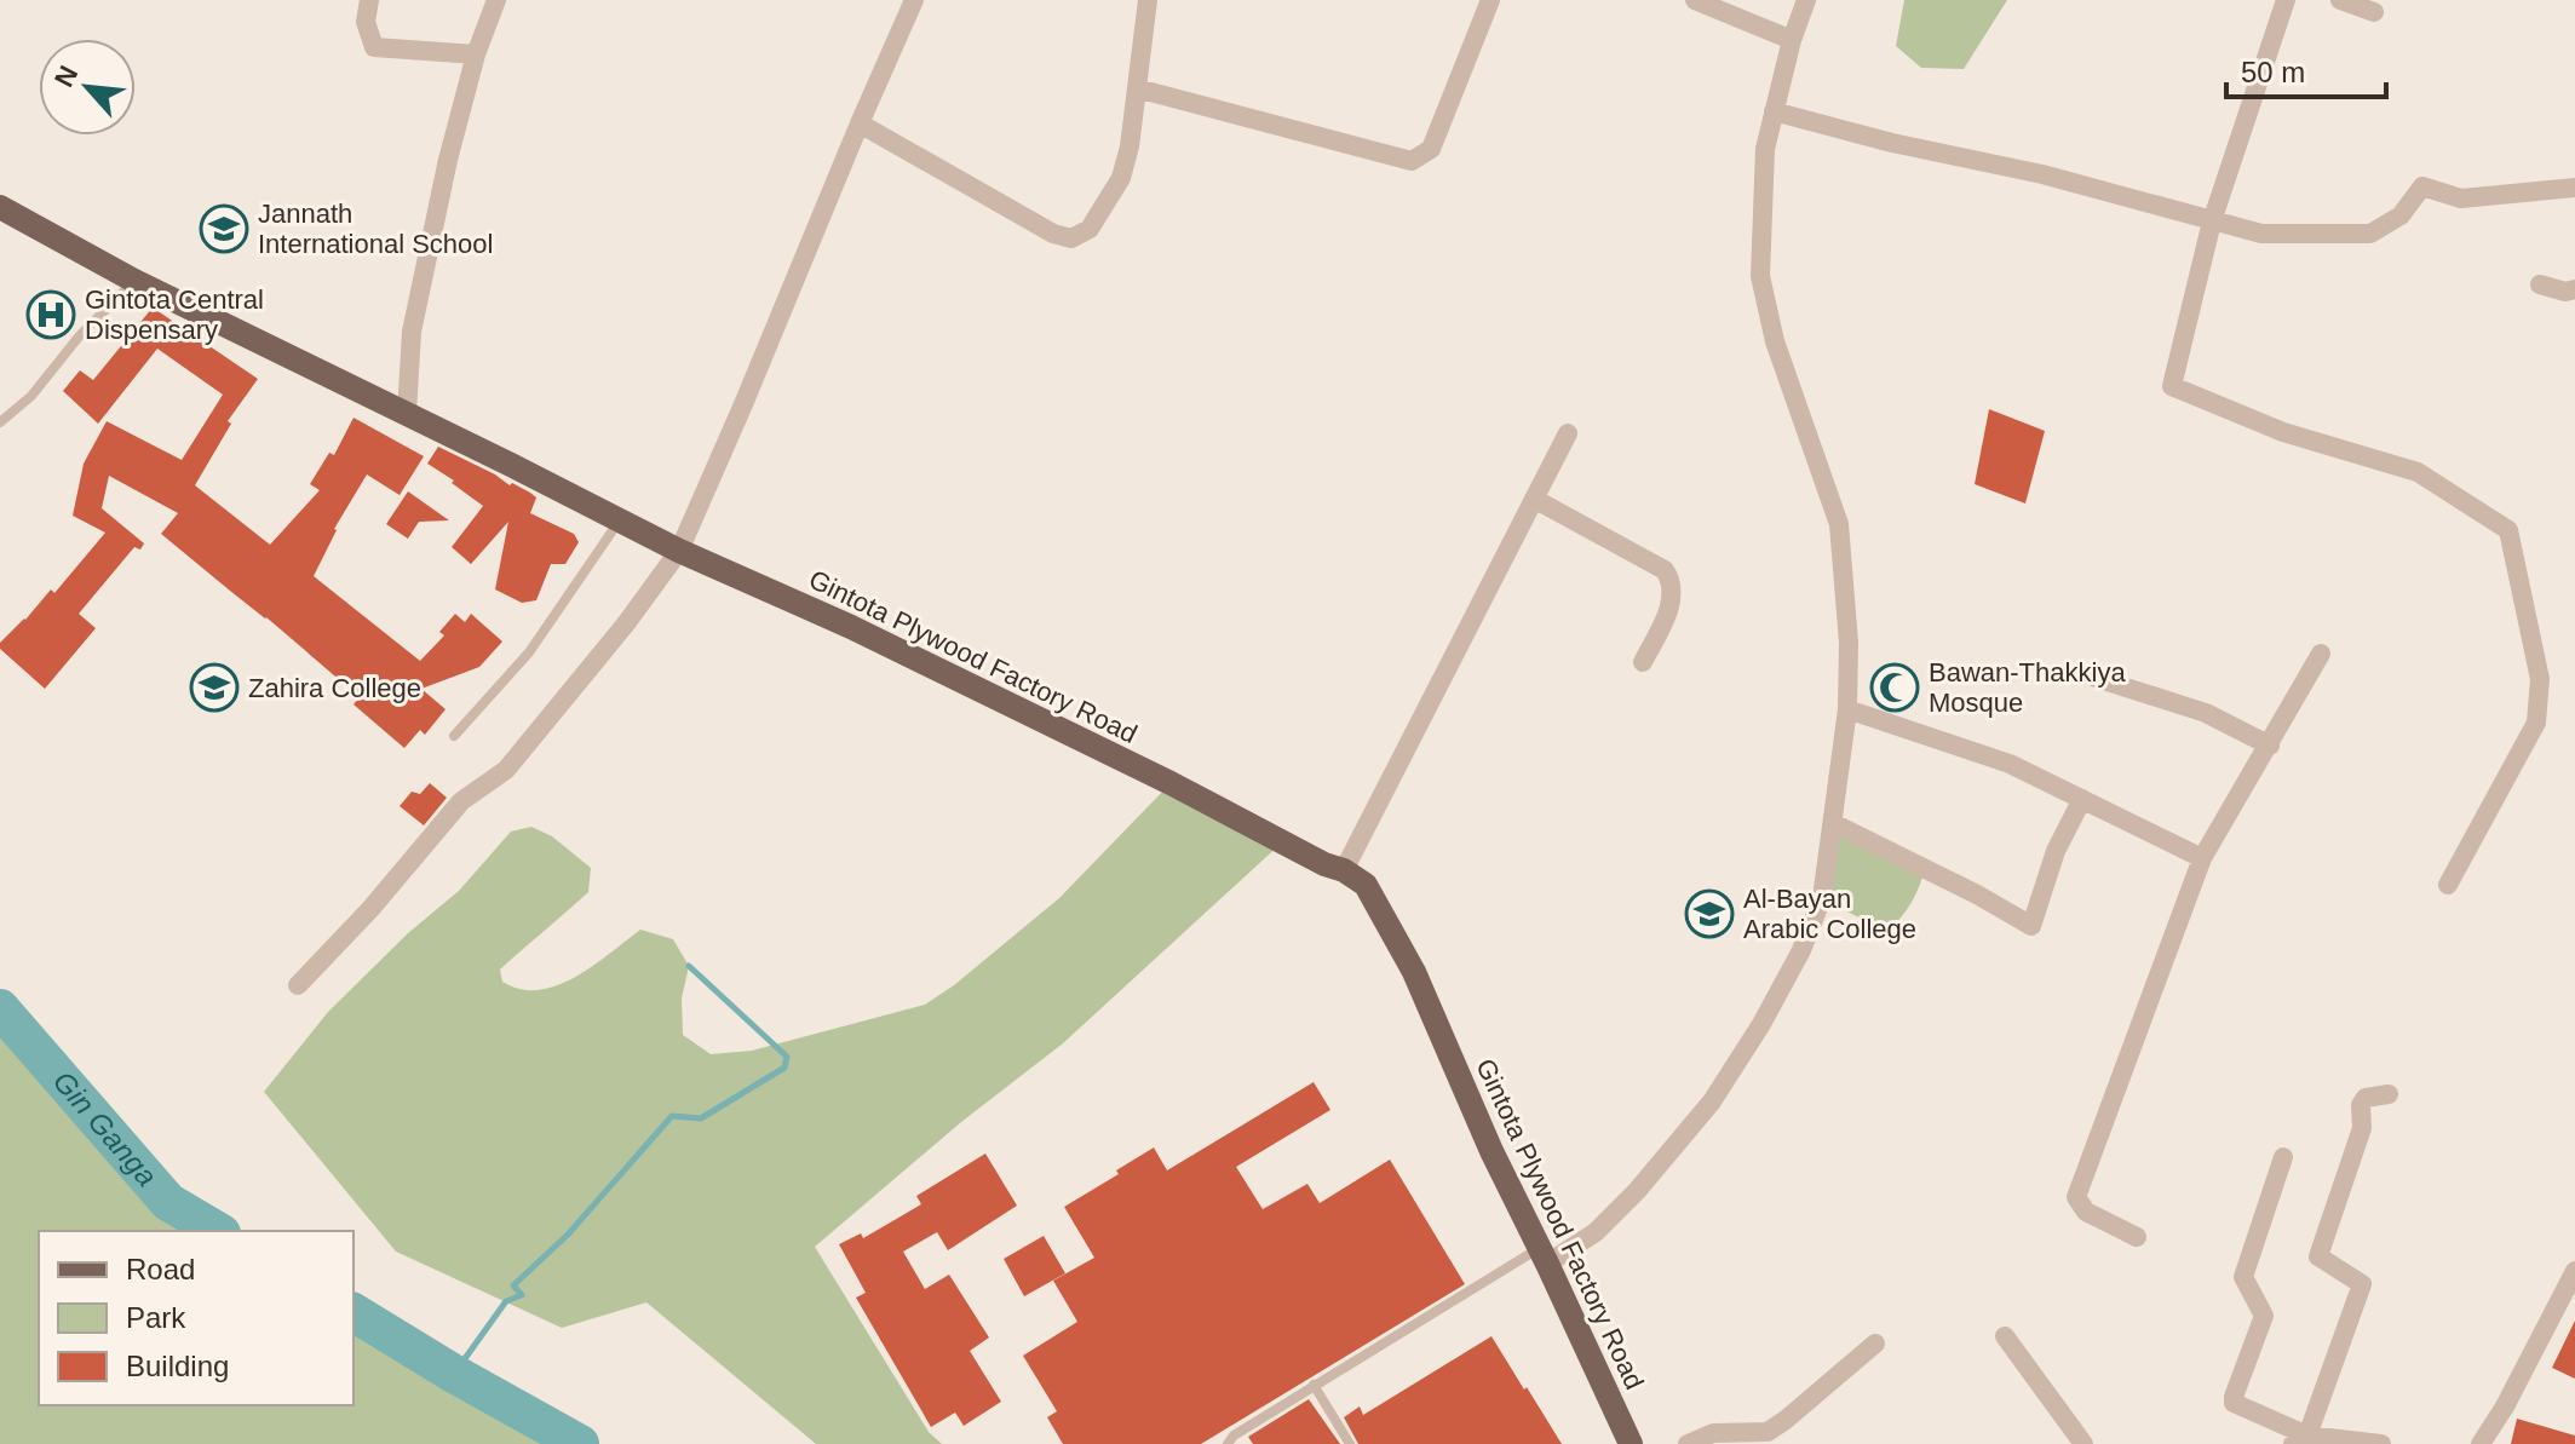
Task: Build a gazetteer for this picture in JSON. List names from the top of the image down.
{
  "streets": {
    "main road": ["Gintota Plywood Factory Road"]
  },
  "water": ["Gin Ganga"],
  "places": {
    "school or university": ["Jannath International School", "Zahira College", "Al-Bayan Arabic College"],
    "hospital": ["Gintota Central Dispensary"],
    "mosque": ["Bawan-Thakkiya Mosque"]
  },
  "legend": ["Road", "Park", "Building"],
  "scale_bar": "50 m",
  "north": "top left"
}
